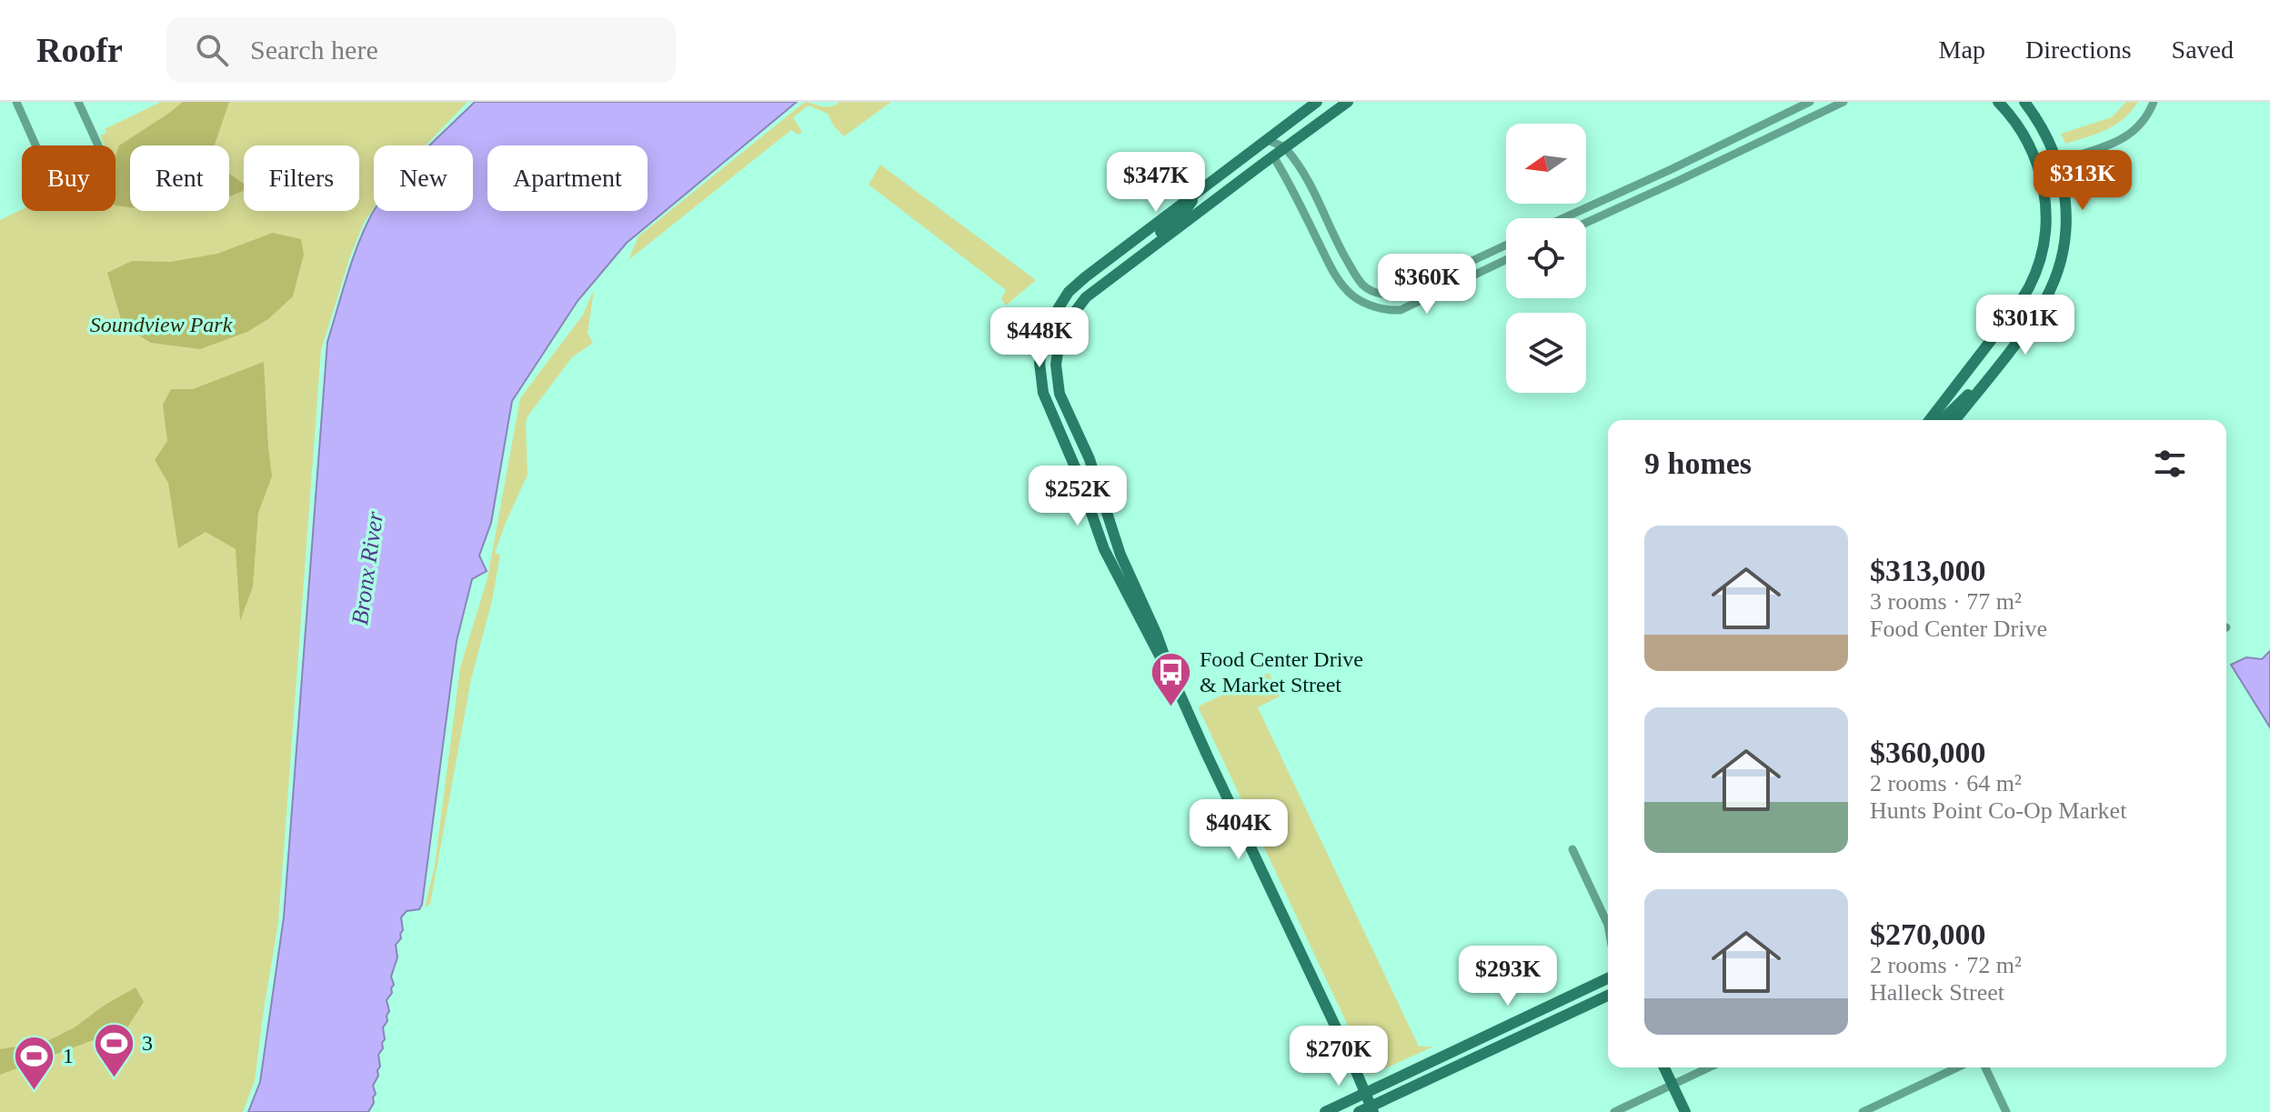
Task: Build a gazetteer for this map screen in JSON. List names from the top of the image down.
{
  "water": ["Bronx River"],
  "parks": ["Soundview Park"],
  "places": {
    "bus stop": ["Food Center Drive & Market Street"],
    "sports": ["3", "1"]
  },
  "north": "left",
  "page": {
    "header": "Roofr",
    "search": "Search here",
    "nav": ["Map", "Directions", "Saved"],
    "chip": [
      "Buy",
      "Rent",
      "Filters",
      "New",
      "Apartment"
    ],
    "price": [
      "$313K",
      "$347K",
      "$360K",
      "$301K",
      "$448K",
      "$252K",
      "$404K",
      "$293K",
      "$270K"
    ],
    "heading": "9 homes",
    "list": [
      {
        "name": "$313,000",
        "note": "3 rooms · 77 m² · Food Center Drive"
      },
      {
        "name": "$360,000",
        "note": "2 rooms · 64 m² · Hunts Point Co-Op Market"
      },
      {
        "name": "$270,000",
        "note": "2 rooms · 72 m² · Halleck Street"
      }
    ]
  }
}
